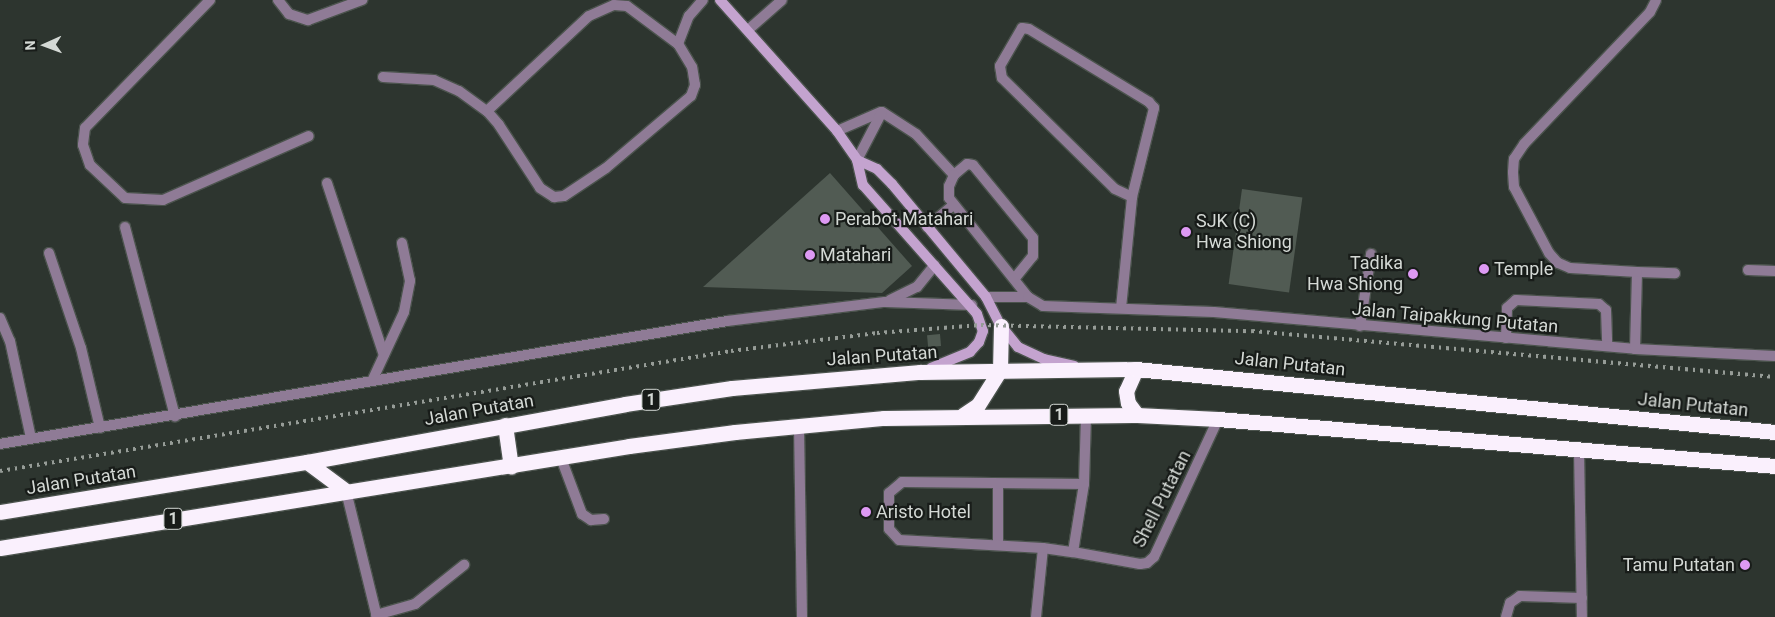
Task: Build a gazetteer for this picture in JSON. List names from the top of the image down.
{
  "streets": {
    "highway": ["Jalan Putatan", "1"],
    "street": ["Jalan Taipakkung Putatan", "Shell Putatan"]
  },
  "crossings": [
    ["1", "Shell Putatan"]
  ],
  "places": [
    "Perabot Matahari",
    "SJK (C) Hwa Shiong",
    "Matahari",
    "Temple",
    "Tadika Hwa Shiong",
    "Aristo Hotel",
    "Tamu Putatan"
  ],
  "north": "left"
}
